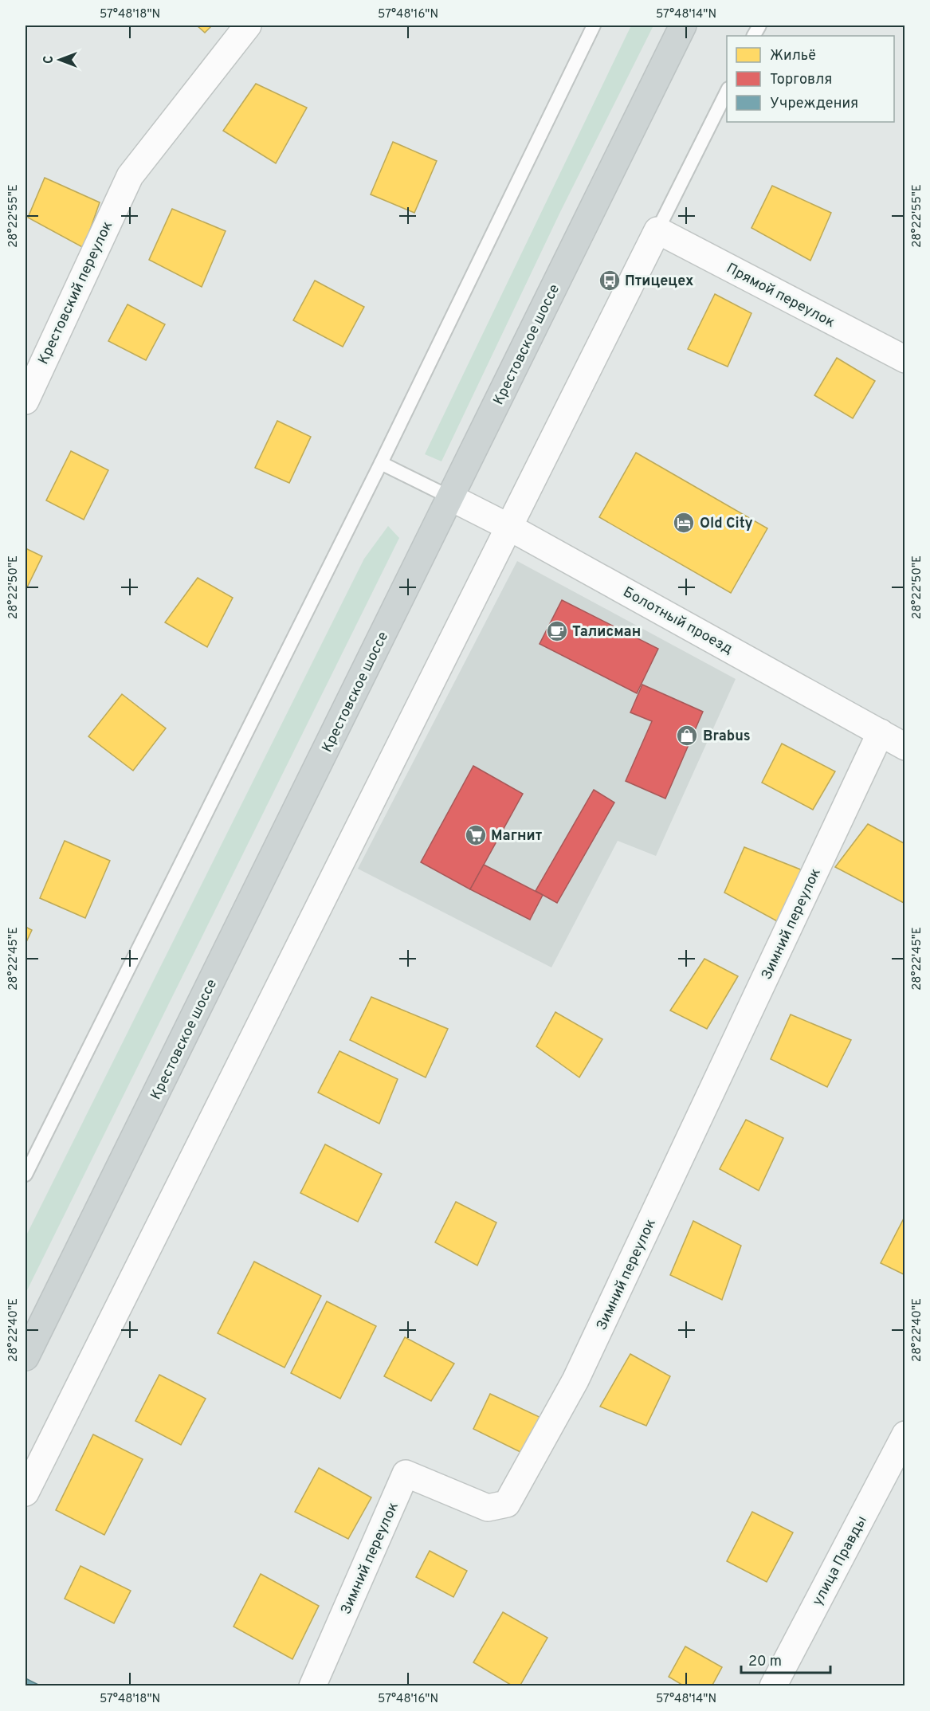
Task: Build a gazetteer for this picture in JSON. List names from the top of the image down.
{
  "streets": {
    "main road": ["Крестовское шоссе"],
    "street": [
      "Крестовский переулок",
      "Прямой переулок",
      "Болотный проезд",
      "Зимний переулок",
      "улица Правды"
    ]
  },
  "crossings": [
    ["Крестовское шоссе", "Болотный проезд"],
    ["Болотный проезд", "Зимний переулок"]
  ],
  "places": {
    "bus stop": ["Птицецех"],
    "hotel": ["Old City"],
    "cafe": ["Талисман"],
    "shop": ["Brabus"],
    "supermarket": ["Магнит"]
  },
  "legend": ["Жильё", "Торговля", "Учреждения"],
  "scale_bar": "20 m",
  "north": "left",
  "coordinates": [
    "57°48'18\"N",
    "57°48'16\"N",
    "57°48'14\"N",
    "28°22'55\"E",
    "28°22'50\"E",
    "28°22'45\"E",
    "28°22'40\"E"
  ]
}
